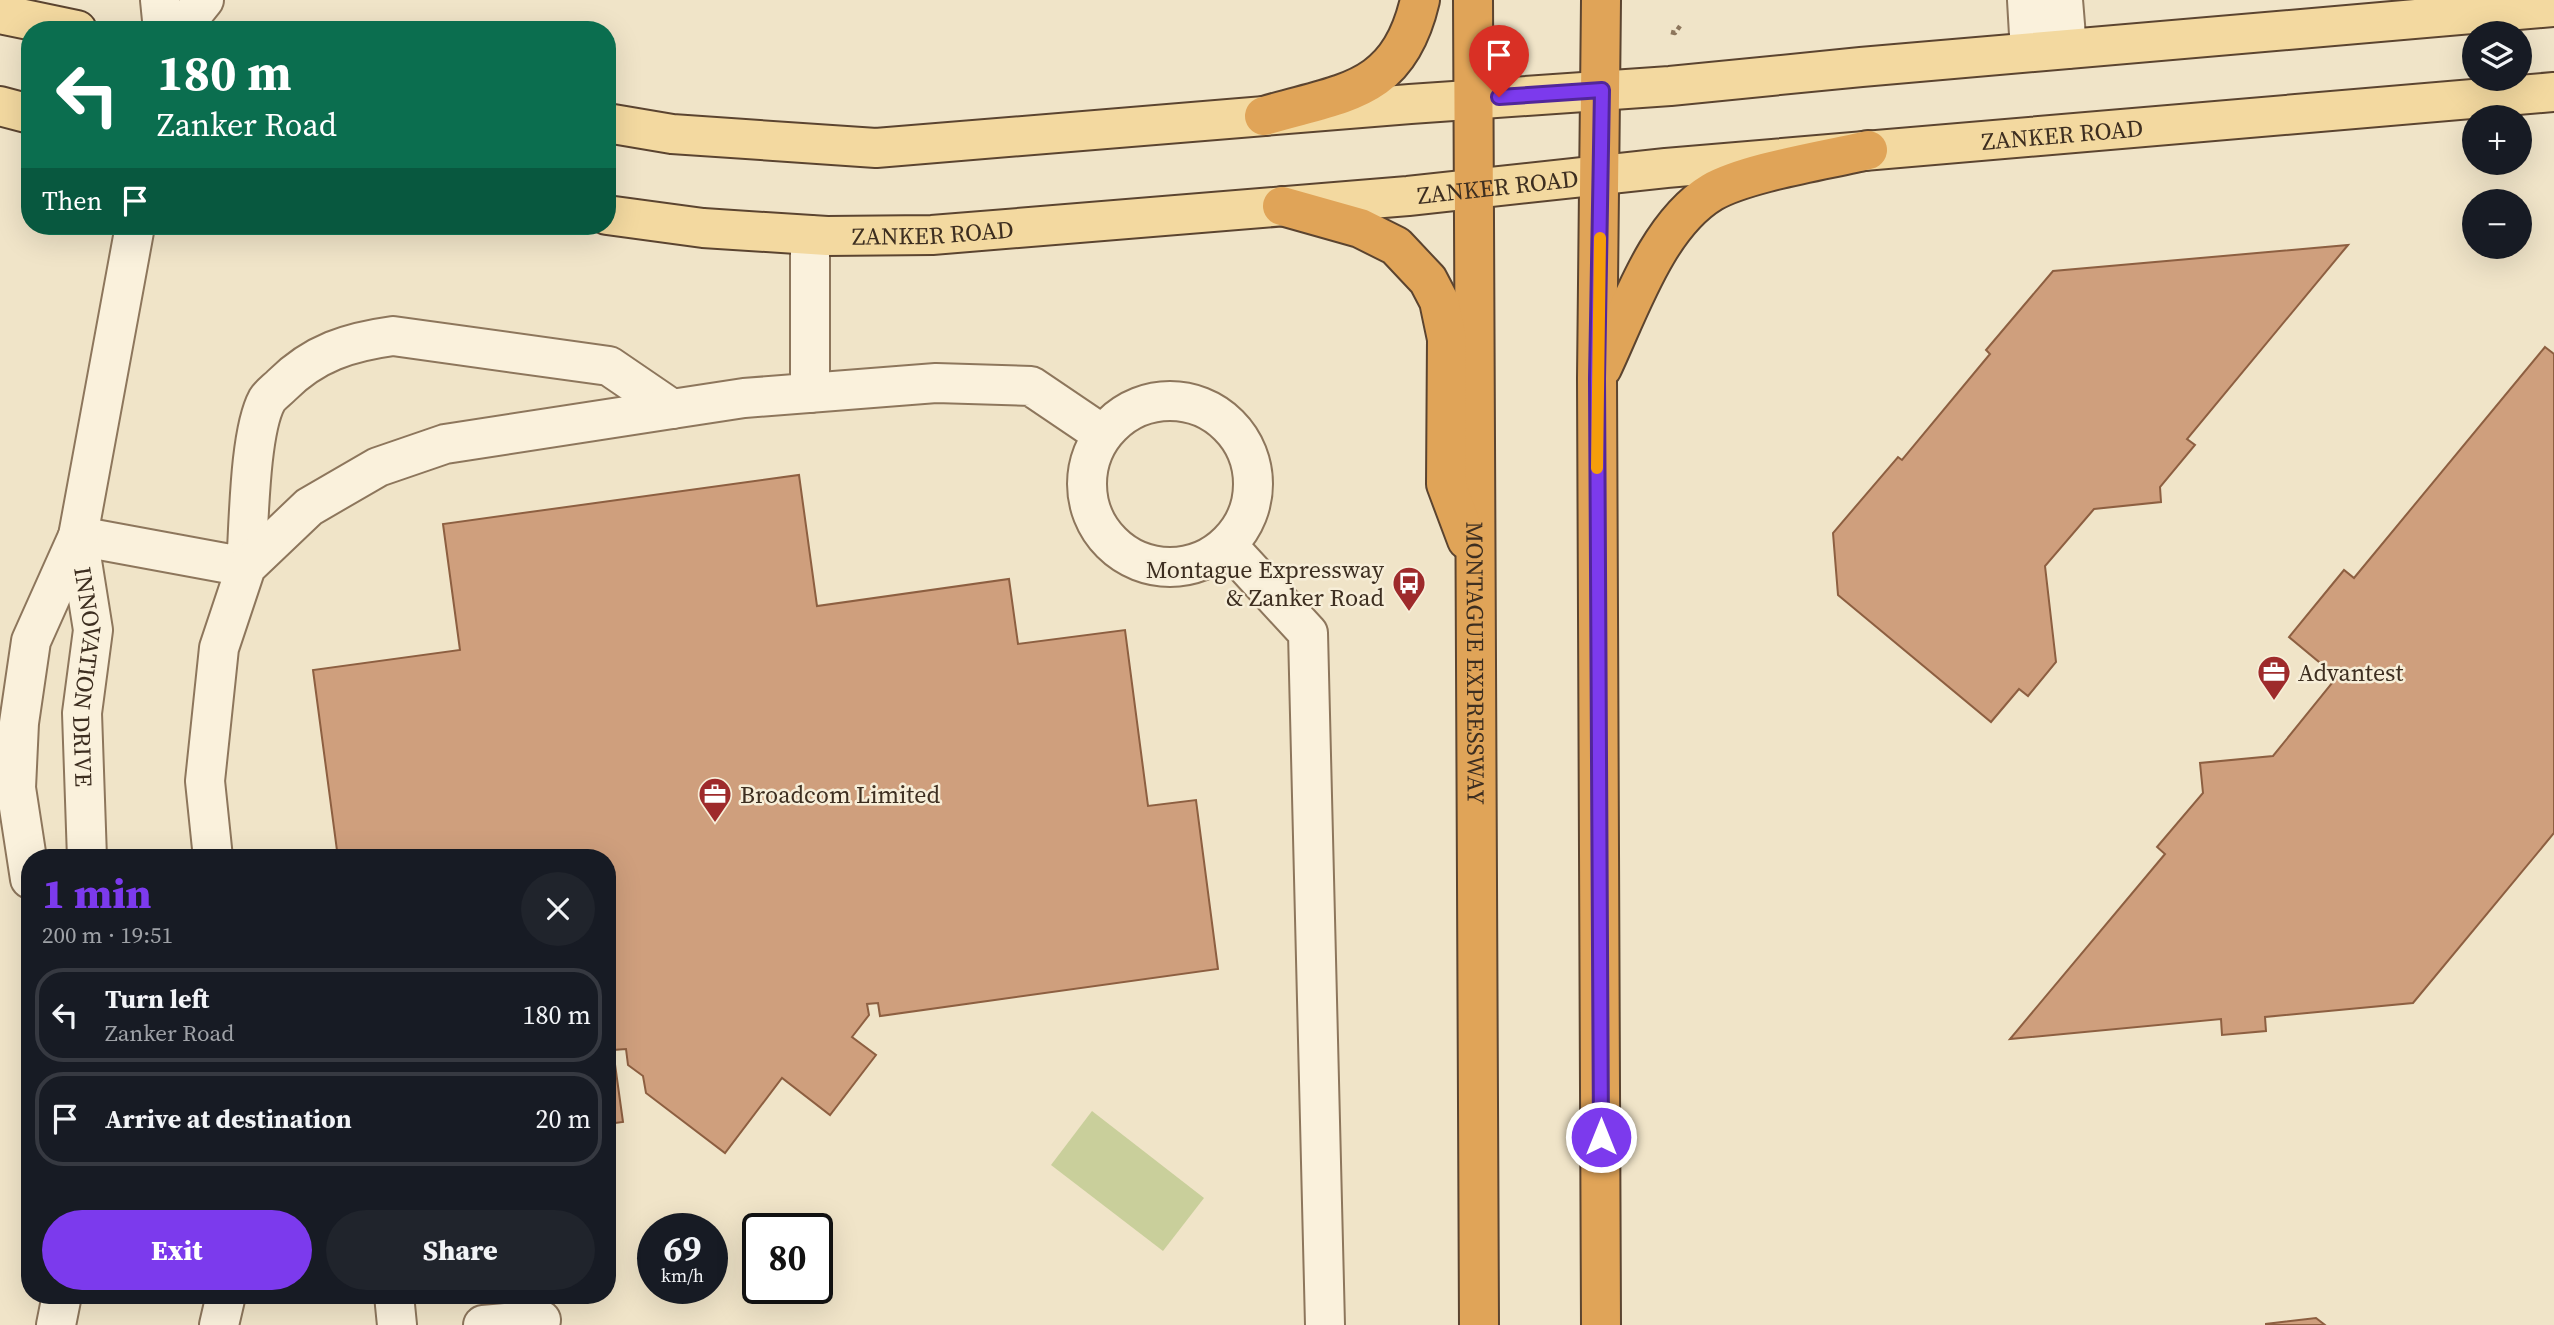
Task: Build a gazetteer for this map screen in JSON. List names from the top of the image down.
{
  "streets": {
    "highway": ["MONTAGUE EXPRESSWAY"],
    "main road": ["ZANKER ROAD"],
    "street": ["INNOVATION DRIVE"]
  },
  "crossings": [
    ["ZANKER ROAD", "MONTAGUE EXPRESSWAY"]
  ],
  "places": {
    "bus stop": ["Montague Expressway & Zanker Road"],
    "office": ["Advantest", "Broadcom Limited"]
  },
  "page": {
    "map_buttons": ["+", "−"],
    "turn": ["180 m", "Zanker Road"],
    "then": "Then",
    "heading": ["1 min", "200 m · 19:51"],
    "list": [
      {
        "name": "Turn left",
        "note": "Zanker Road",
        "value": "180 m"
      },
      {
        "name": "Arrive at destination",
        "value": "20 m"
      }
    ],
    "buttons": ["Exit", "Share"],
    "speed": "69 km/h",
    "limit": "80"
  }
}
